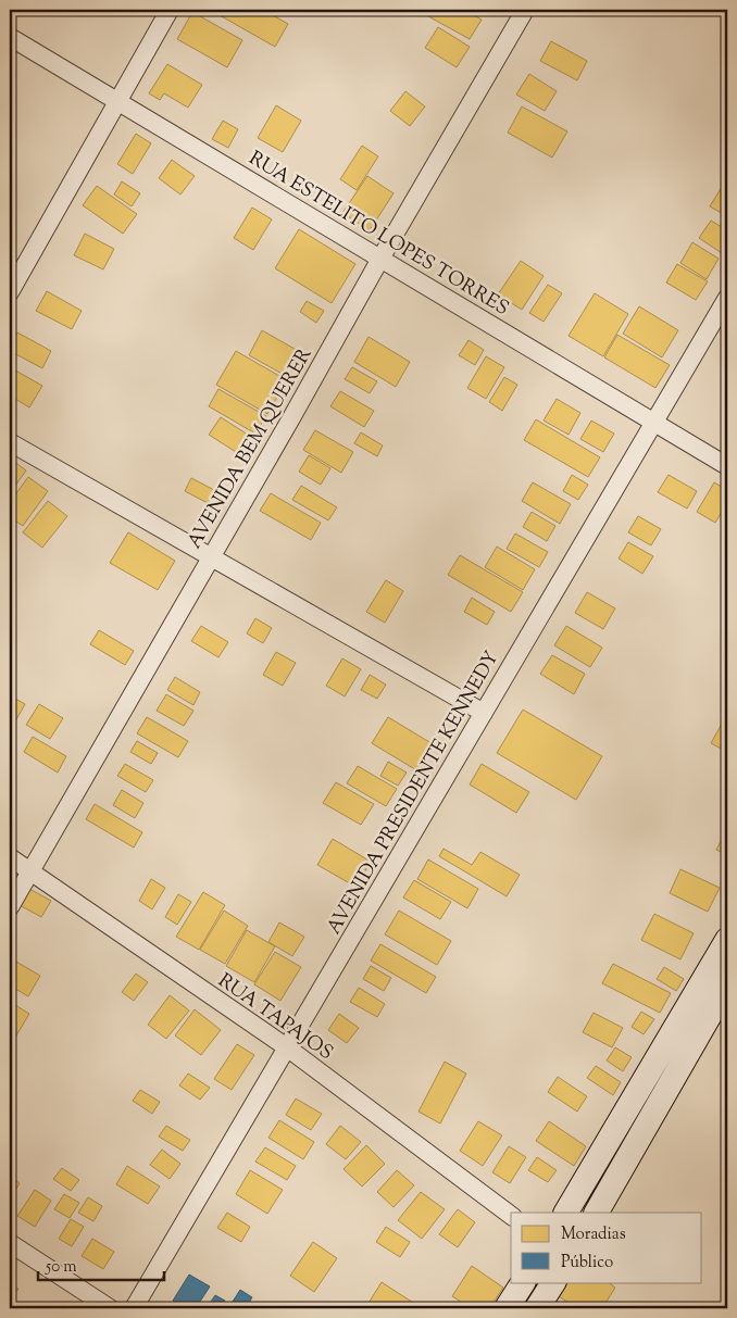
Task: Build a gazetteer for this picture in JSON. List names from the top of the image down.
{
  "streets": {
    "street": [
      "RUA ESTELITO LOPES TORRES",
      "AVENIDA BEM QUERER",
      "AVENIDA PRESIDENTE KENNEDY",
      "RUA TAPAJOS"
    ]
  },
  "crossings": [
    ["RUA ESTELITO LOPES TORRES", "AVENIDA BEM QUERER"],
    ["RUA ESTELITO LOPES TORRES", "AVENIDA PRESIDENTE KENNEDY"],
    ["AVENIDA BEM QUERER", "RUA TAPAJOS"],
    ["AVENIDA PRESIDENTE KENNEDY", "RUA TAPAJOS"]
  ],
  "legend": ["Moradias", "Público"],
  "scale_bar": "50 m"
}
